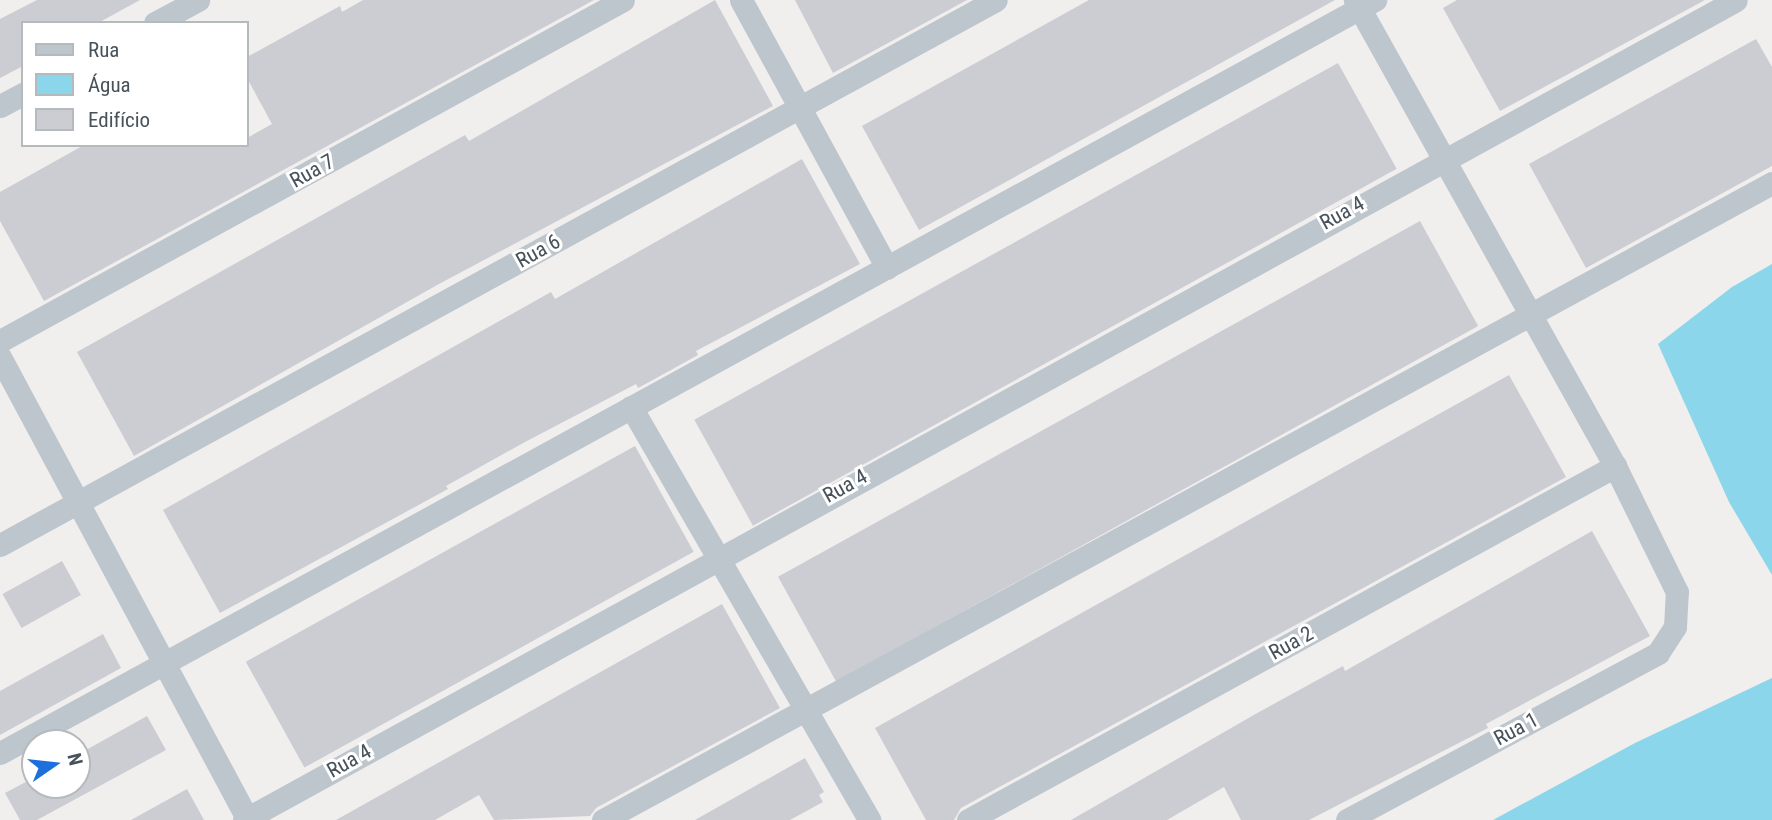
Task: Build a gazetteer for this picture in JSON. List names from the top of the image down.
{
  "streets": {
    "street": [
      "Rua 7",
      "Rua 4",
      "Rua 6",
      "Rua 2",
      "Rua 1"
    ]
  },
  "crossings": [
    ["Rua 2", "Rua 1"]
  ],
  "legend": ["Rua", "Água", "Edifício"],
  "north": "right"
}
